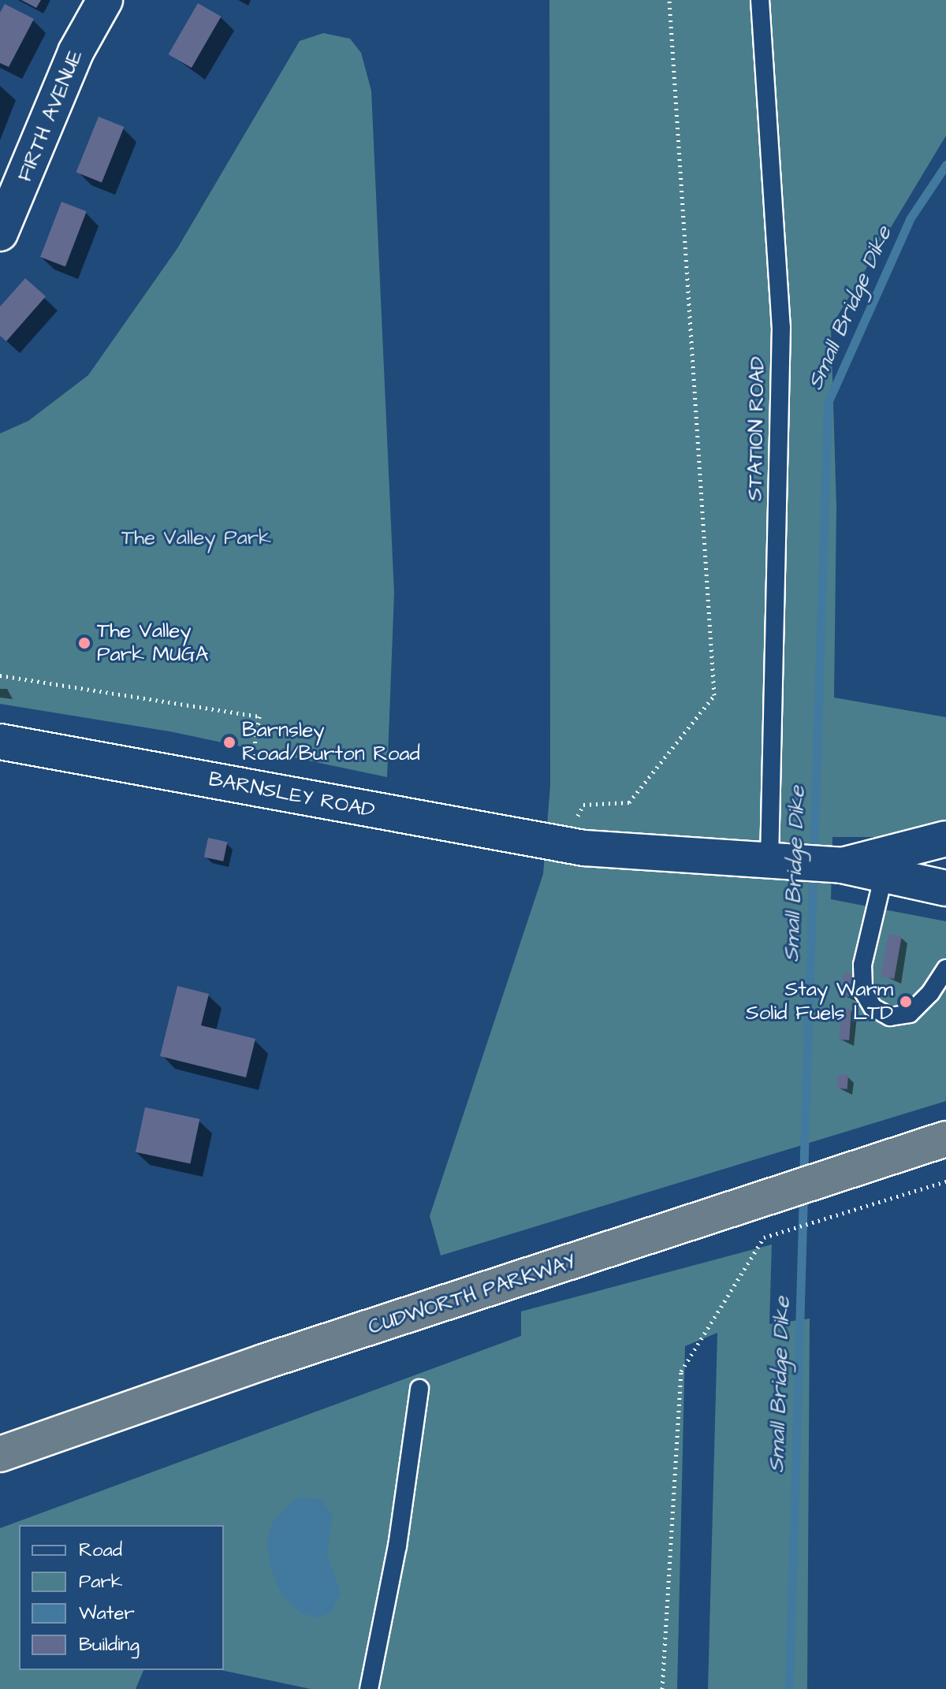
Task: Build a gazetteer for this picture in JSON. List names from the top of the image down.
{
  "streets": {
    "highway": ["CUDWORTH PARKWAY"],
    "street": ["FIRTH AVENUE", "BARNSLEY ROAD"],
    "lane": ["STATION ROAD"]
  },
  "crossings": [
    ["STATION ROAD", "BARNSLEY ROAD"]
  ],
  "water": ["Small Bridge Dike"],
  "parks": ["The Valley Park"],
  "places": ["The Valley Park MUGA", "Barnsley Road/Burton Road", "Stay Warm Solid Fuels LTD"],
  "legend": [
    "Road",
    "Park",
    "Water",
    "Building"
  ]
}
